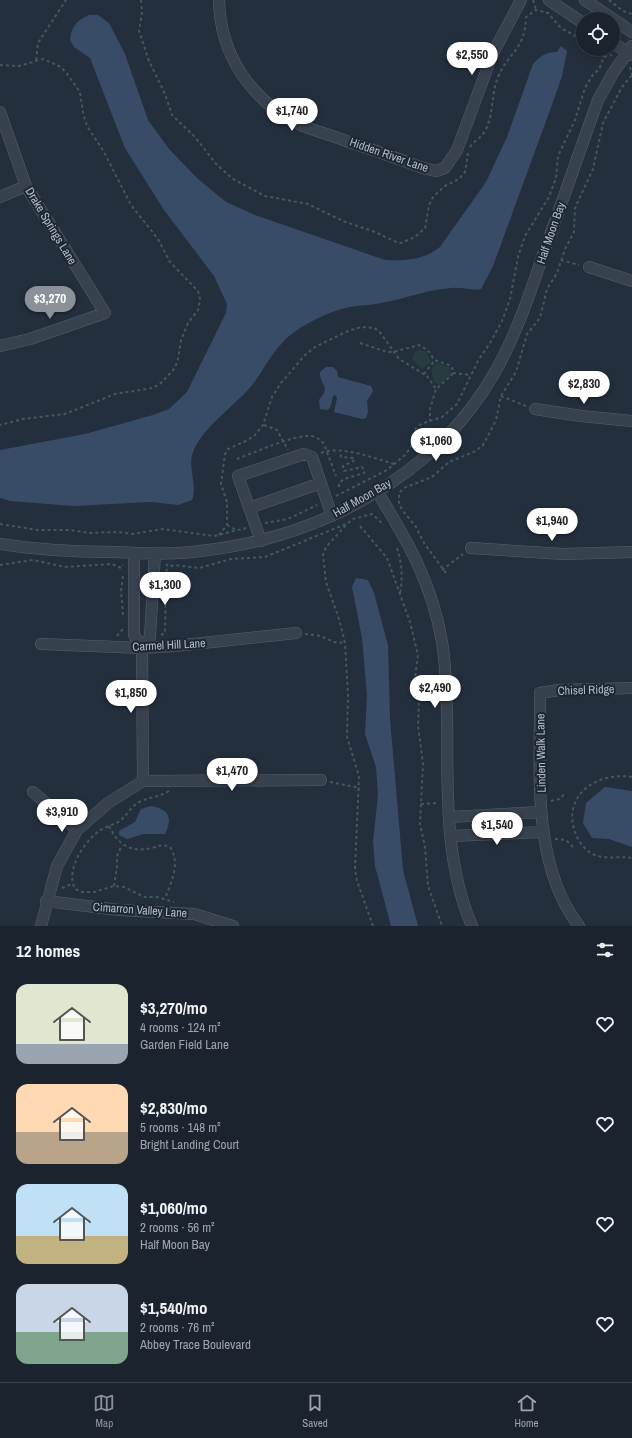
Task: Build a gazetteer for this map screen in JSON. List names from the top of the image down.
{
  "streets": {
    "street": [
      "Hidden River Lane",
      "Drake Springs Lane",
      "Half Moon Bay",
      "Carmel Hill Lane",
      "Chisel Ridge",
      "Linden Walk Lane",
      "Cimarron Valley Lane"
    ]
  },
  "crossings": [
    ["Chisel Ridge", "Linden Walk Lane"]
  ],
  "page": {
    "price": [
      "$2,550",
      "$1,740",
      "$3,270",
      "$2,830",
      "$1,060",
      "$1,940",
      "$1,300",
      "$2,490",
      "$1,850",
      "$1,470",
      "$3,910",
      "$1,540"
    ],
    "heading": "12 homes",
    "list": [
      {
        "name": "$3,270/mo",
        "note": "4 rooms · 124 m² · Garden Field Lane"
      },
      {
        "name": "$2,830/mo",
        "note": "5 rooms · 148 m² · Bright Landing Court"
      },
      {
        "name": "$1,060/mo",
        "note": "2 rooms · 56 m² · Half Moon Bay"
      },
      {
        "name": "$1,540/mo",
        "note": "2 rooms · 76 m² · Abbey Trace Boulevard"
      }
    ],
    "tabs": ["Map", "Saved", "Home"]
  }
}
